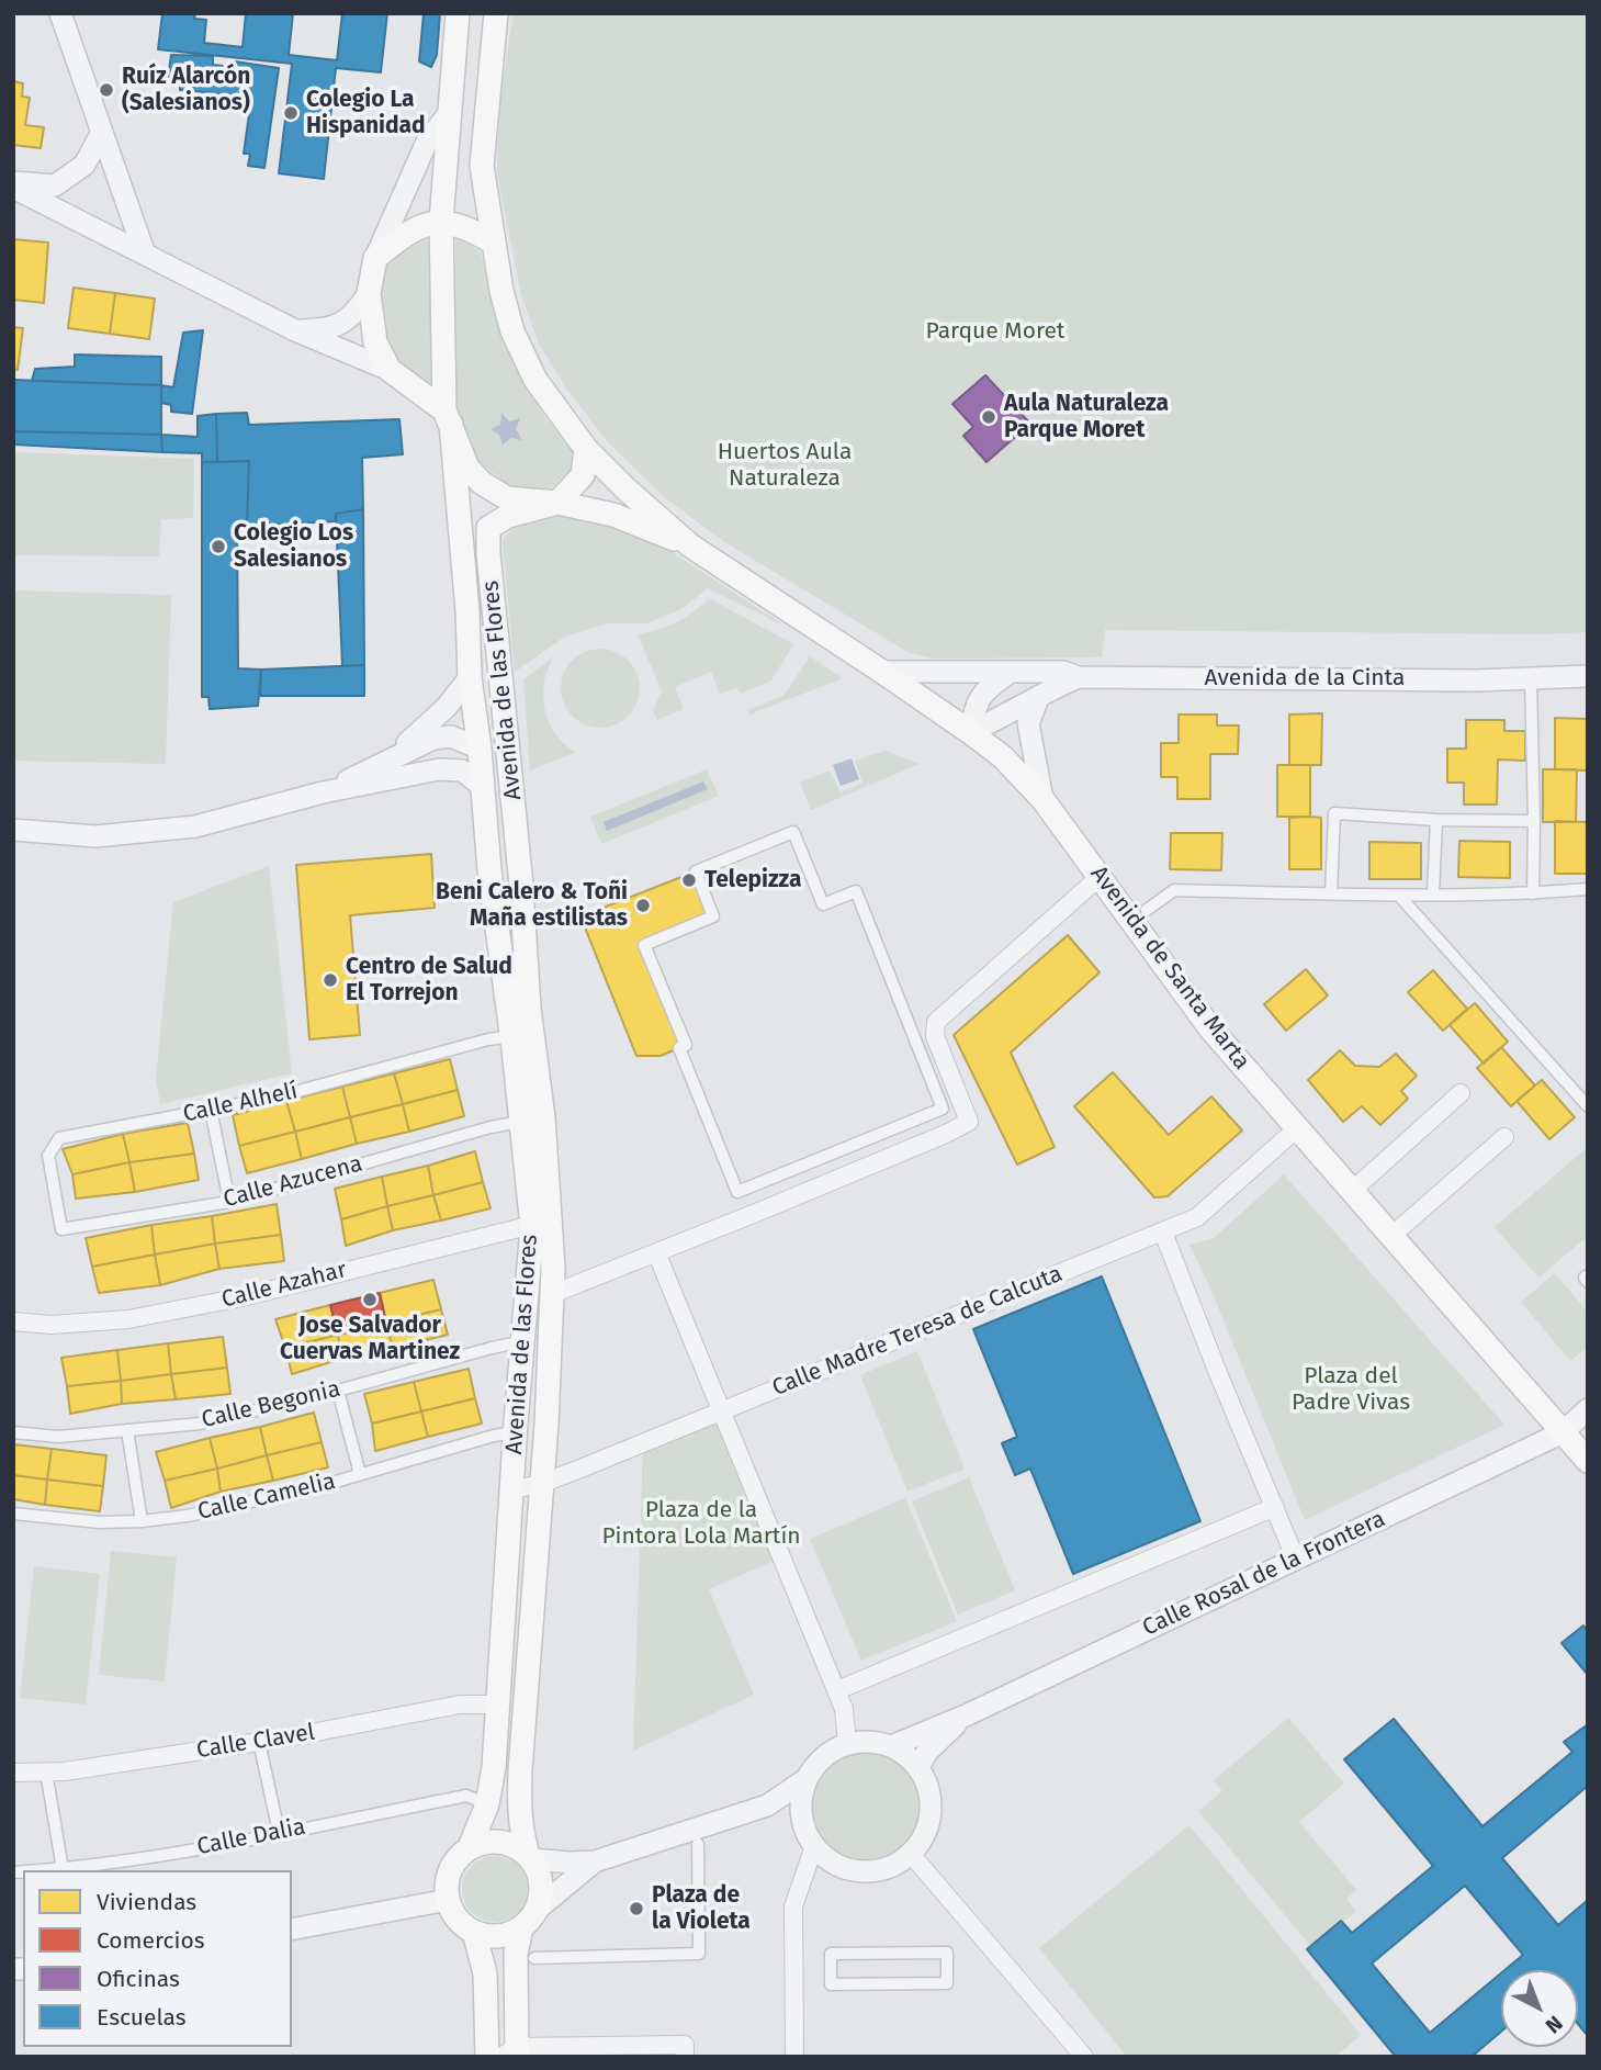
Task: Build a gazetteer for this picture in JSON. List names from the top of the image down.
{
  "streets": {
    "main road": ["Avenida de las Flores", "Avenida de Santa Marta"],
    "street": [
      "Avenida de la Cinta",
      "Calle Alhelí",
      "Calle Azucena",
      "Calle Azahar",
      "Calle Madre Teresa de Calcuta",
      "Calle Begonia",
      "Calle Camelia",
      "Calle Rosal de la Frontera",
      "Calle Clavel",
      "Calle Dalia"
    ]
  },
  "crossings": [
    ["Avenida de la Cinta", "Avenida de Santa Marta"],
    ["Avenida de las Flores", "Avenida de Santa Marta"],
    ["Avenida de las Flores", "Calle Alhelí"],
    ["Avenida de las Flores", "Calle Azucena"],
    ["Avenida de las Flores", "Calle Azahar"],
    ["Avenida de las Flores", "Calle Madre Teresa de Calcuta"],
    ["Avenida de las Flores", "Calle Begonia"],
    ["Avenida de las Flores", "Calle Camelia"],
    ["Avenida de las Flores", "Calle Clavel"],
    ["Avenida de las Flores", "Calle Dalia"],
    ["Avenida de Santa Marta", "Calle Madre Teresa de Calcuta"],
    ["Avenida de Santa Marta", "Calle Rosal de la Frontera"],
    ["Calle Alhelí", "Calle Azucena"]
  ],
  "parks": [
    "Parque Moret",
    "Huertos Aula Naturaleza",
    "Plaza del Padre Vivas",
    "Plaza de la Pintora Lola Martín"
  ],
  "places": [
    "Ruíz Alarcón (Salesianos)",
    "Colegio La Hispanidad",
    "Aula Naturaleza Parque Moret",
    "Colegio Los Salesianos",
    "Telepizza",
    "Beni Calero & Toñi Maña estilistas",
    "Centro de Salud El Torrejon",
    "Jose Salvador Cuervas Martinez",
    "Plaza de la Violeta"
  ],
  "legend": [
    "Viviendas",
    "Comercios",
    "Oficinas",
    "Escuelas"
  ],
  "north": "bottom right"
}
